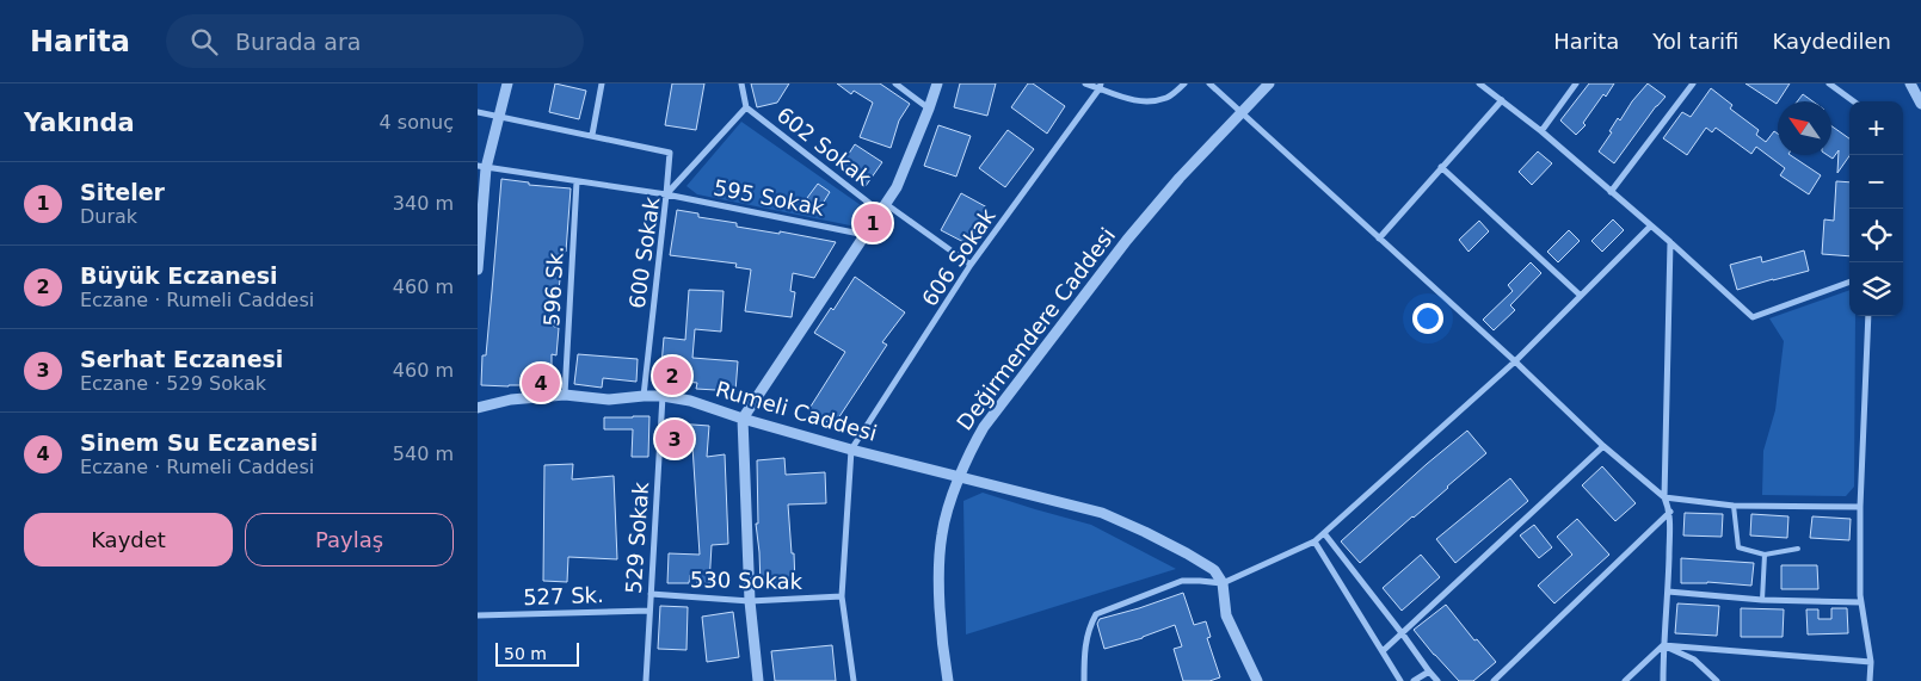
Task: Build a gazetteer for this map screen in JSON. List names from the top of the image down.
{
  "streets": {
    "street": [
      "602 Sokak",
      "595 Sokak",
      "600 Sokak",
      "606 Sokak",
      "596 Sk.",
      "Değirmendere Caddesi",
      "Rumeli Caddesi",
      "529 Sokak",
      "530 Sokak",
      "527 Sk."
    ]
  },
  "crossings": [
    ["602 Sokak", "600 Sokak"],
    ["602 Sokak", "606 Sokak"],
    ["595 Sokak", "600 Sokak"],
    ["595 Sokak", "596 Sk."],
    ["600 Sokak", "Rumeli Caddesi"],
    ["606 Sokak", "Rumeli Caddesi"],
    ["596 Sk.", "Rumeli Caddesi"],
    ["Değirmendere Caddesi", "Rumeli Caddesi"],
    ["Rumeli Caddesi", "529 Sokak"],
    ["529 Sokak", "530 Sokak"],
    ["529 Sokak", "527 Sk."]
  ],
  "scale_bar": "50 m",
  "north": "top left",
  "page": {
    "header": "Harita",
    "search": "Burada ara",
    "nav": ["Harita", "Yol tarifi", "Kaydedilen"],
    "heading": ["Yakında", "4 sonuç"],
    "map_buttons": ["+", "−"],
    "list": [
      {
        "mark": "1",
        "name": "Siteler",
        "note": "Durak",
        "value": "340 m"
      },
      {
        "mark": "2",
        "name": "Büyük Eczanesi",
        "note": "Eczane · Rumeli Caddesi",
        "value": "460 m"
      },
      {
        "mark": "3",
        "name": "Serhat Eczanesi",
        "note": "Eczane · 529 Sokak",
        "value": "460 m"
      },
      {
        "mark": "4",
        "name": "Sinem Su Eczanesi",
        "note": "Eczane · Rumeli Caddesi",
        "value": "540 m"
      }
    ],
    "pins": [
      "1",
      "2",
      "4",
      "3"
    ],
    "buttons": ["Kaydet", "Paylaş"],
    "scale": "50 m"
  }
}
